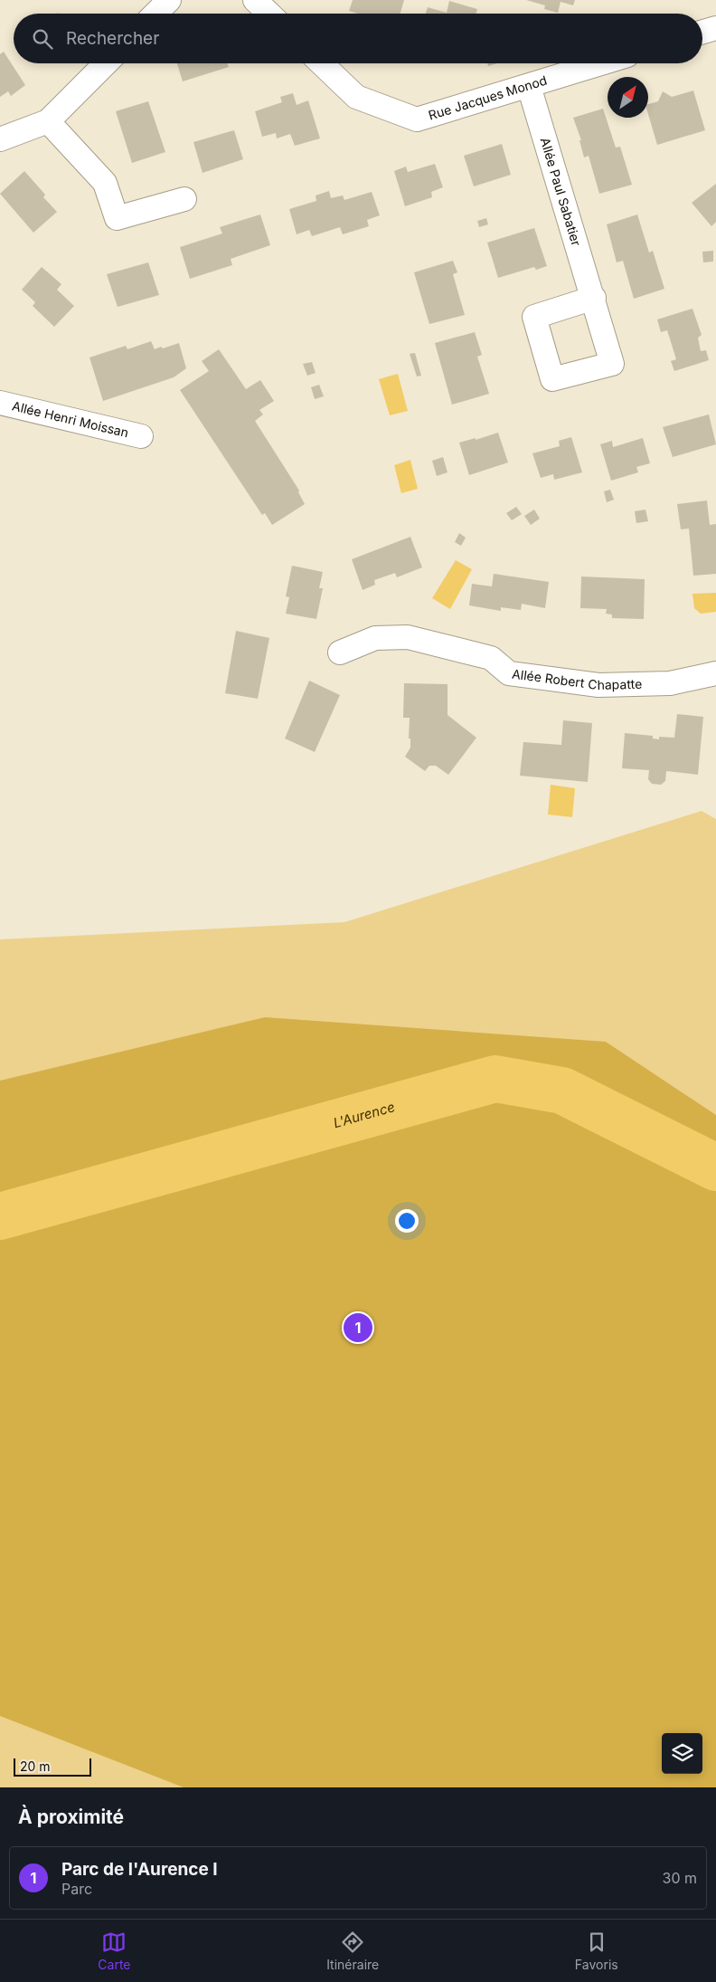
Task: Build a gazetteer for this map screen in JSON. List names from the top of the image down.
{
  "streets": {
    "street": [
      "Rue Jacques Monod",
      "Allée Paul Sabatier",
      "Allée Henri Moissan",
      "Allée Robert Chapatte"
    ]
  },
  "crossings": [
    ["Rue Jacques Monod", "Allée Paul Sabatier"]
  ],
  "water": ["L'Aurence"],
  "scale_bar": "20 m",
  "north": "top right",
  "page": {
    "search": "Rechercher",
    "pins": "1",
    "scale": "20 m",
    "heading": "À proximité",
    "list": [
      {
        "mark": "1",
        "name": "Parc de l'Aurence I",
        "note": "Parc",
        "value": "30 m"
      }
    ],
    "nav": ["Carte", "Itinéraire", "Favoris"]
  }
}
